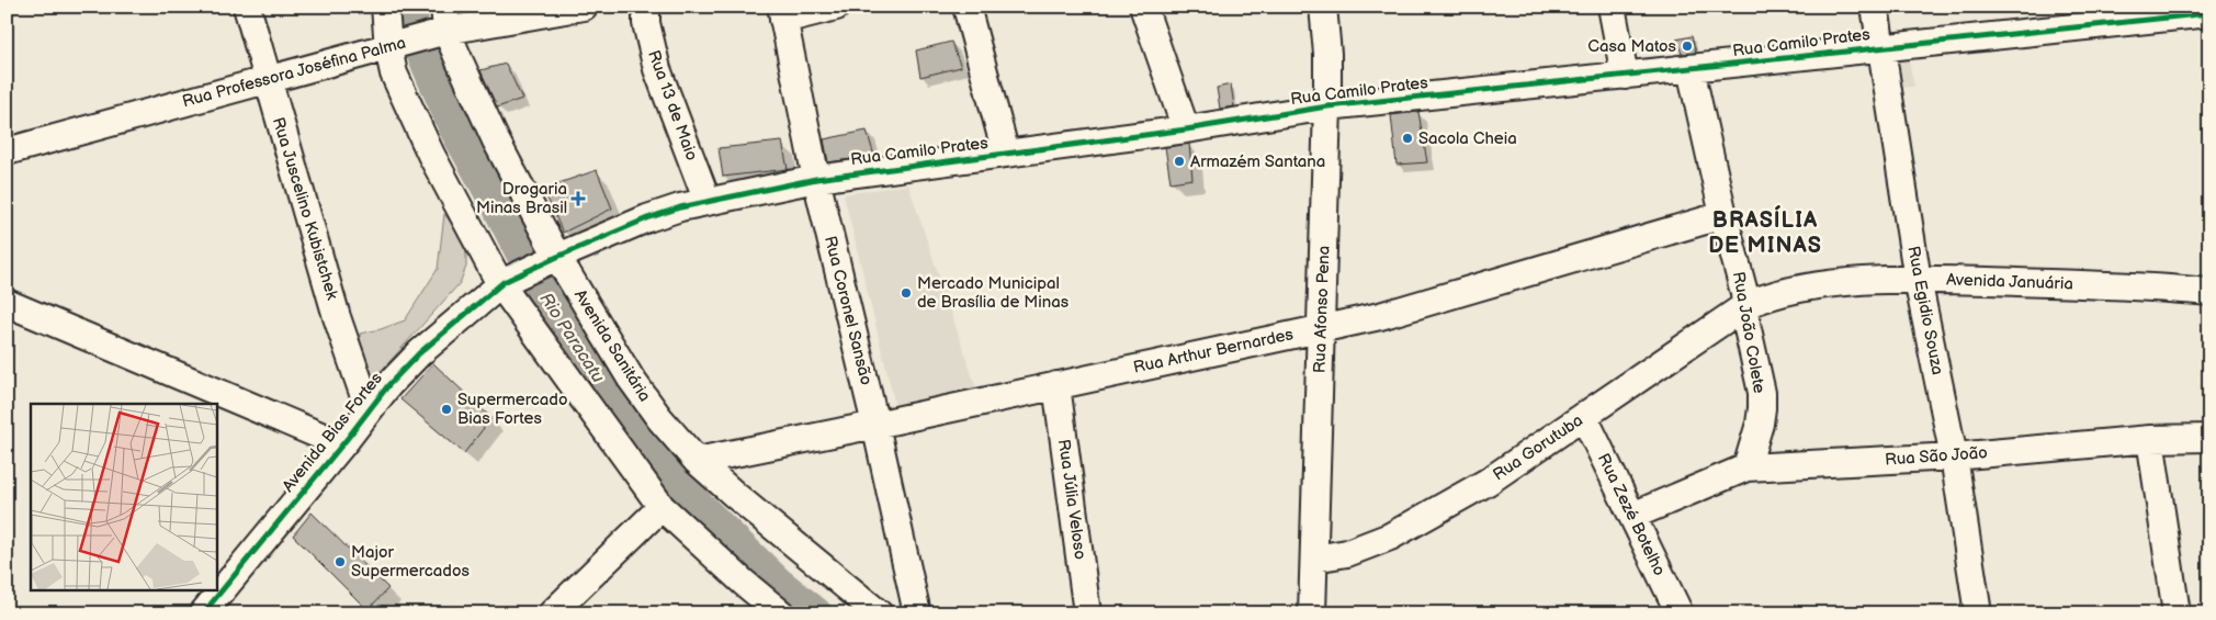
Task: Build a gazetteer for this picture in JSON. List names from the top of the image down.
{
  "streets": {
    "street": [
      "Rua Camilo Prates",
      "Rua Professora Joséfina Palma",
      "Rua 13 de Maio",
      "Rua Juscelino Kubistchek",
      "Avenida Januária",
      "Rua Afonso Pena",
      "Rua Coronel Sansão",
      "Rua Egidio Souza",
      "Rua João Colete",
      "Avenida Sanitária",
      "Rua Arthur Bernardes",
      "Avenida Bias Fortes",
      "Rua Gorutuba",
      "Rua São João",
      "Rua Júlia Veloso",
      "Rua Zezé Botelho"
    ]
  },
  "crossings": [
    ["Rua Camilo Prates", "Rua 13 de Maio"],
    ["Rua Camilo Prates", "Rua Afonso Pena"],
    ["Rua Camilo Prates", "Rua Coronel Sansão"],
    ["Rua Camilo Prates", "Rua Egidio Souza"],
    ["Rua Camilo Prates", "Rua João Colete"],
    ["Rua Camilo Prates", "Avenida Sanitária"],
    ["Rua Camilo Prates", "Avenida Bias Fortes"],
    ["Rua Professora Joséfina Palma", "Rua Juscelino Kubistchek"],
    ["Rua Professora Joséfina Palma", "Avenida Sanitária"],
    ["Rua Juscelino Kubistchek", "Avenida Bias Fortes"],
    ["Avenida Januária", "Rua Egidio Souza"],
    ["Avenida Januária", "Rua João Colete"],
    ["Avenida Januária", "Rua Gorutuba"],
    ["Rua Afonso Pena", "Rua Arthur Bernardes"],
    ["Rua Afonso Pena", "Rua Gorutuba"],
    ["Rua Coronel Sansão", "Rua Arthur Bernardes"],
    ["Rua Egidio Souza", "Rua São João"],
    ["Rua João Colete", "Rua Arthur Bernardes"],
    ["Rua João Colete", "Rua Gorutuba"],
    ["Rua João Colete", "Rua São João"],
    ["Avenida Sanitária", "Rua Arthur Bernardes"],
    ["Rua Arthur Bernardes", "Rua Júlia Veloso"],
    ["Rua Gorutuba", "Rua Zezé Botelho"],
    ["Rua São João", "Rua Zezé Botelho"]
  ],
  "districts": ["BRASÍLIA DE MINAS"],
  "water": ["Rio Paracatu"],
  "places": {
    "other": [
      "Casa Matos",
      "Sacola Cheia",
      "Armazém Santana",
      "Mercado Municipal de Brasília de Minas",
      "Supermercado Bias Fortes",
      "Major Supermercados"
    ],
    "health": ["Drogaria Minas Brasil"]
  }
}
